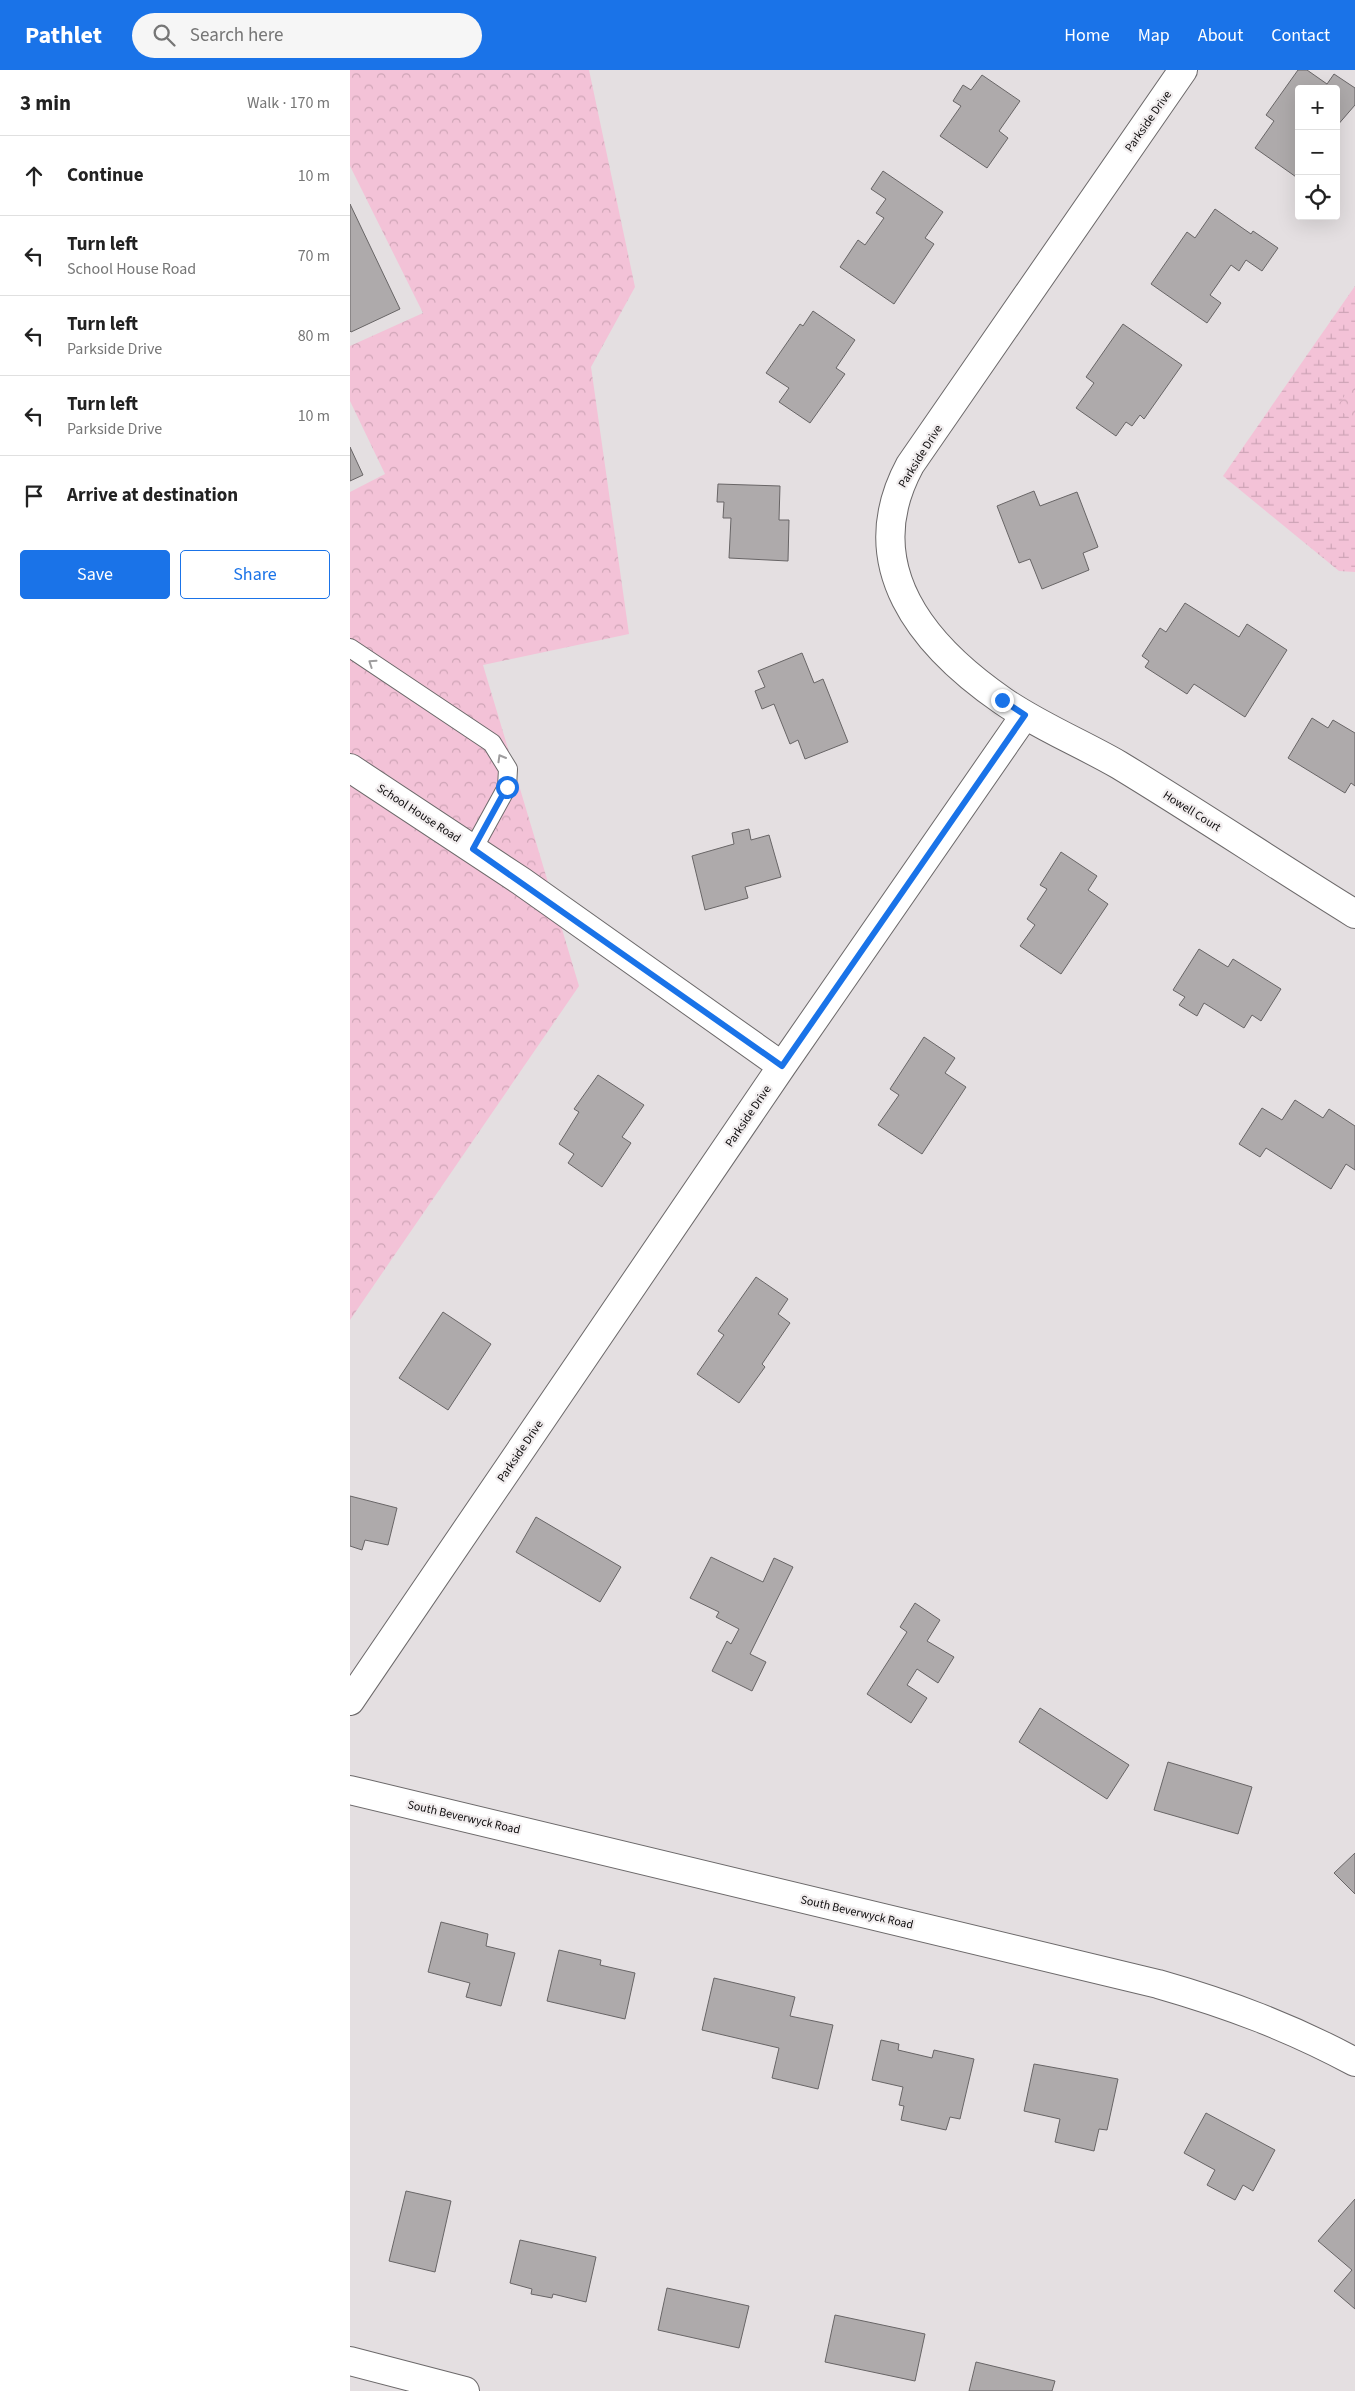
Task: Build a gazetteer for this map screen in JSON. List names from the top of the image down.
{
  "streets": {
    "street": [
      "Parkside Drive",
      "Howell Court",
      "School House Road",
      "South Beverwyck Road"
    ]
  },
  "crossings": [
    ["Parkside Drive", "Howell Court"],
    ["Parkside Drive", "School House Road"]
  ],
  "page": {
    "header": "Pathlet",
    "search": "Search here",
    "nav": [
      "Home",
      "Map",
      "About",
      "Contact"
    ],
    "heading": ["3 min", "Walk · 170 m"],
    "map_buttons": ["+", "−"],
    "list": [
      ["Continue", "10 m"],
      ["Turn left", "School House Road", "70 m"],
      ["Turn left", "Parkside Drive", "80 m"],
      ["Turn left", "Parkside Drive", "10 m"],
      "Arrive at destination"
    ],
    "buttons": ["Save", "Share"]
  }
}
